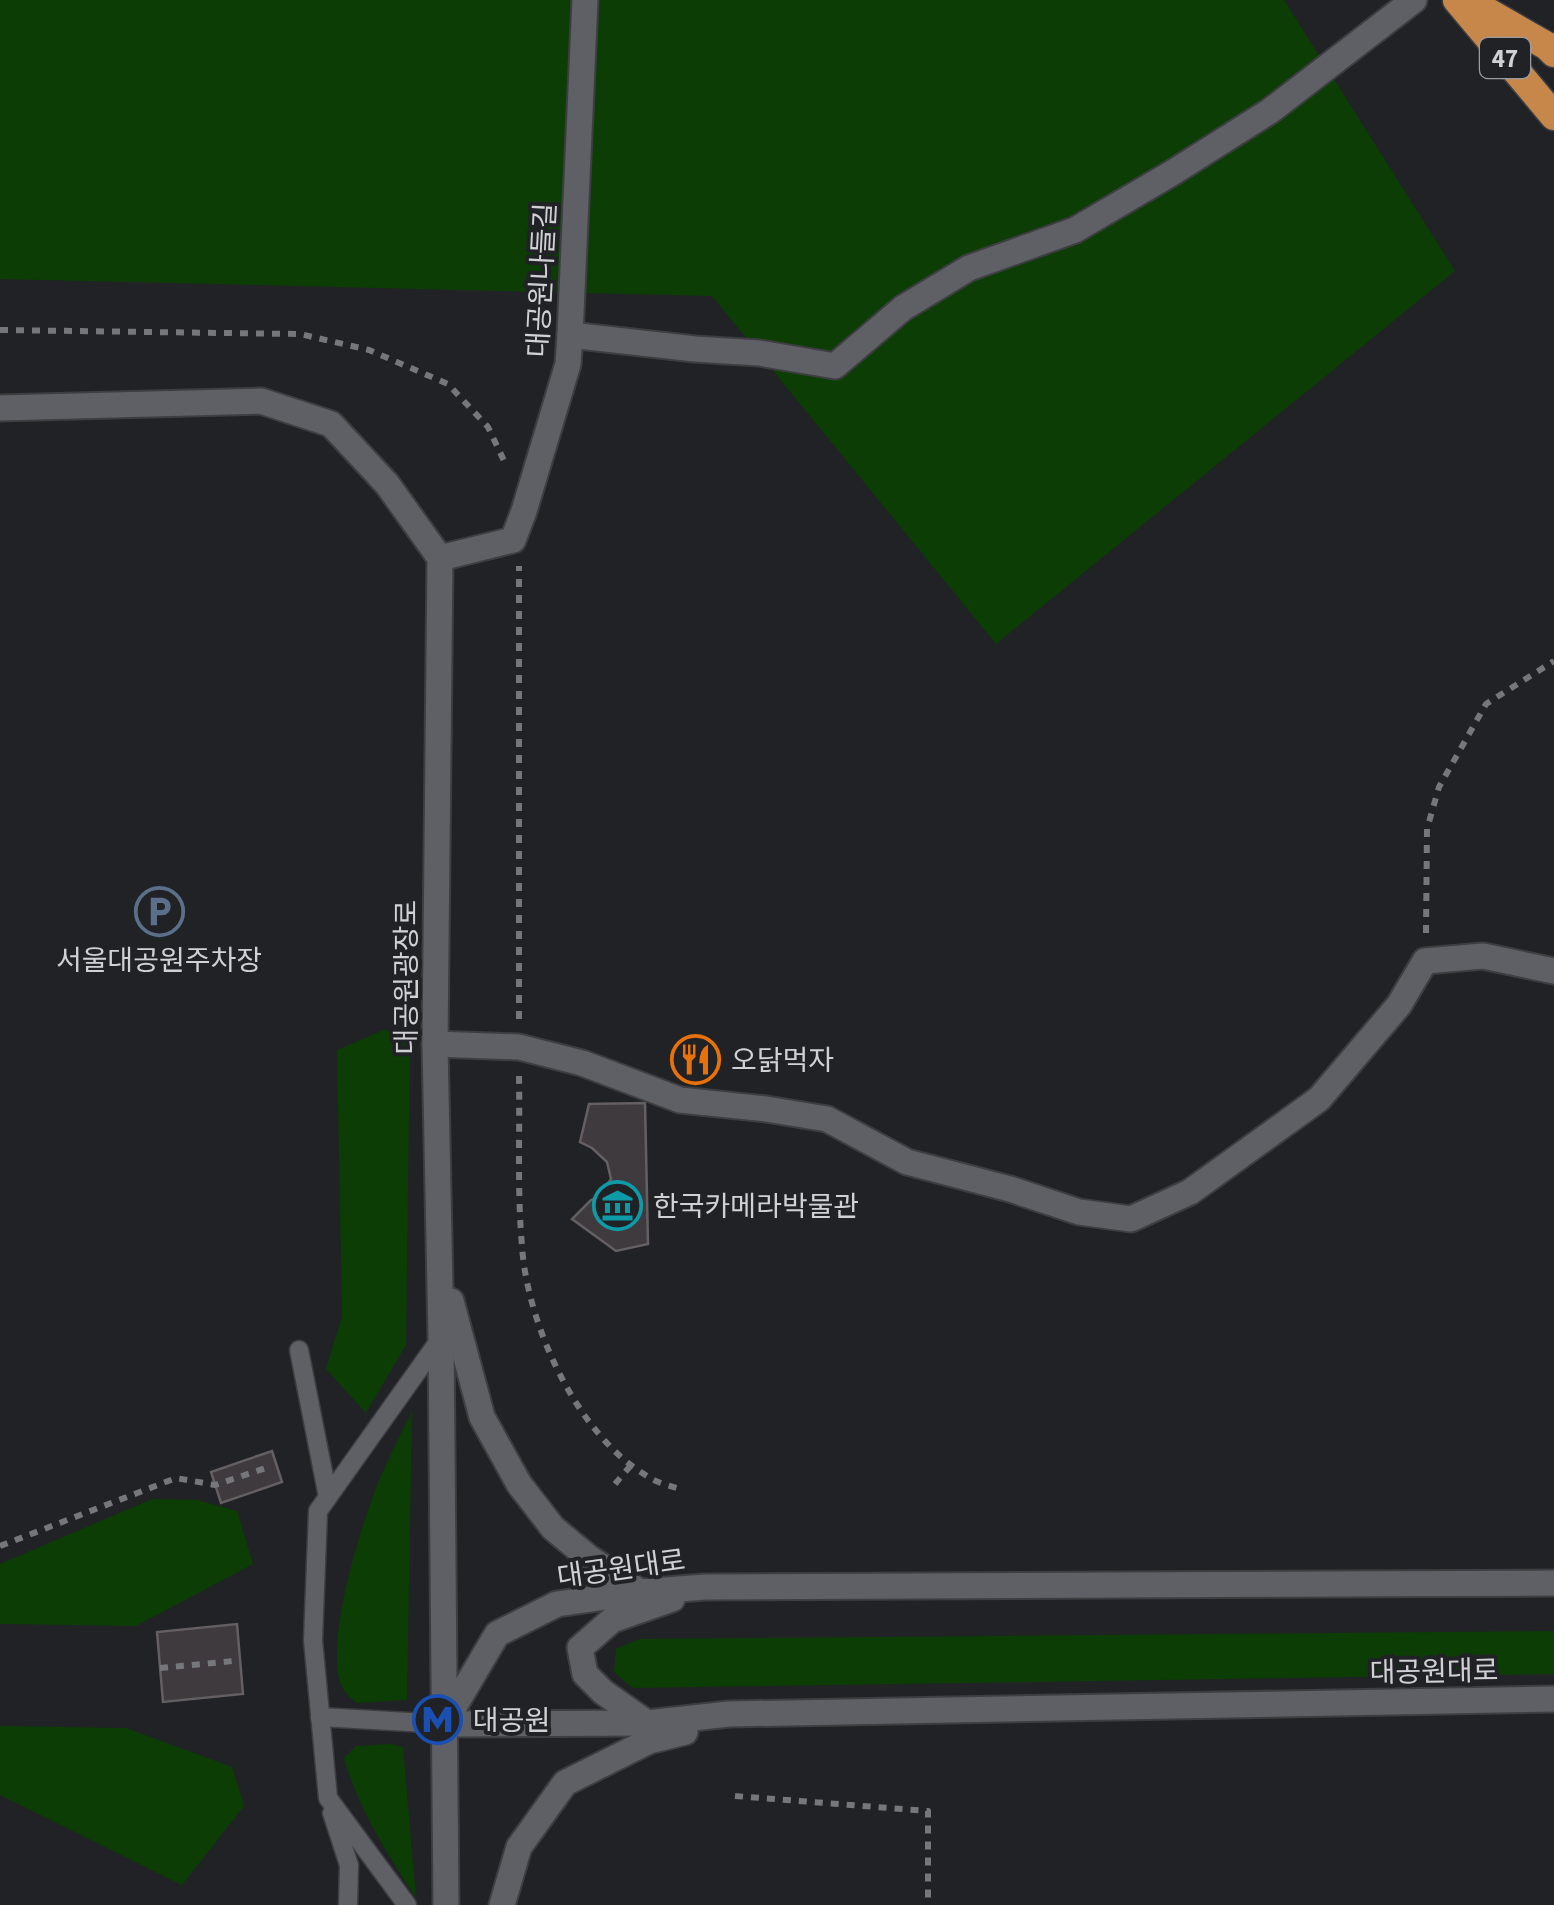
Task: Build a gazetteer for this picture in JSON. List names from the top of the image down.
{
  "streets": {
    "highway": ["47"],
    "street": ["대공원나들길", "대공원광장로", "대공원대로"]
  },
  "crossings": [
    ["대공원나들길", "대공원광장로"],
    ["대공원광장로", "대공원대로"]
  ],
  "places": {
    "parking": ["서울대공원주차장"],
    "restaurant": ["오닭먹자"],
    "museum": ["한국카메라박물관"],
    "metro station": ["대공원"]
  }
}
